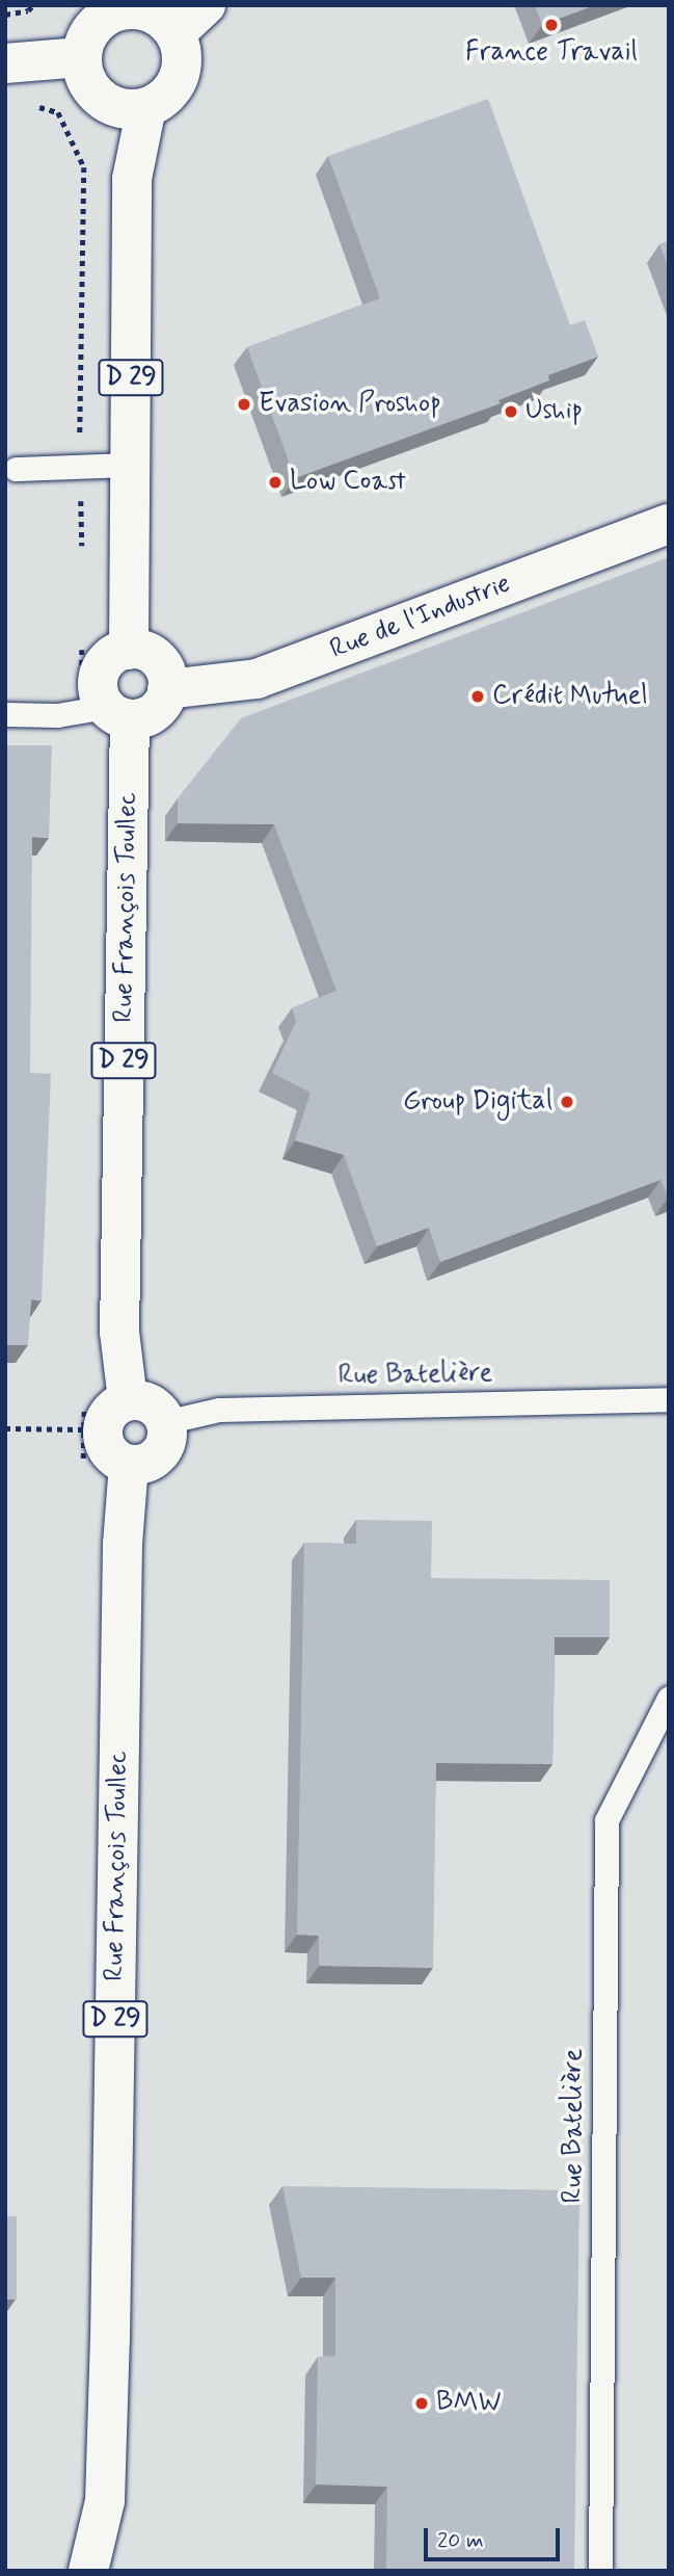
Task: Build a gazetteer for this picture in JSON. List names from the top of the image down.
{
  "streets": {
    "main road": ["D 29", "Rue de l'Industrie", "Rue François Toullec"],
    "lane": ["Rue Batelière"]
  },
  "crossings": [
    ["D 29", "Rue de l'Industrie"],
    ["D 29", "Rue François Toullec"],
    ["Rue de l'Industrie", "Rue François Toullec"],
    ["Rue François Toullec", "Rue Batelière"]
  ],
  "places": [
    "France Travail",
    "Evasion Proshop",
    "Uship",
    "Low Coast",
    "Crédit Mutuel",
    "Group Digital",
    "BMW"
  ],
  "scale_bar": "20 m"
}
